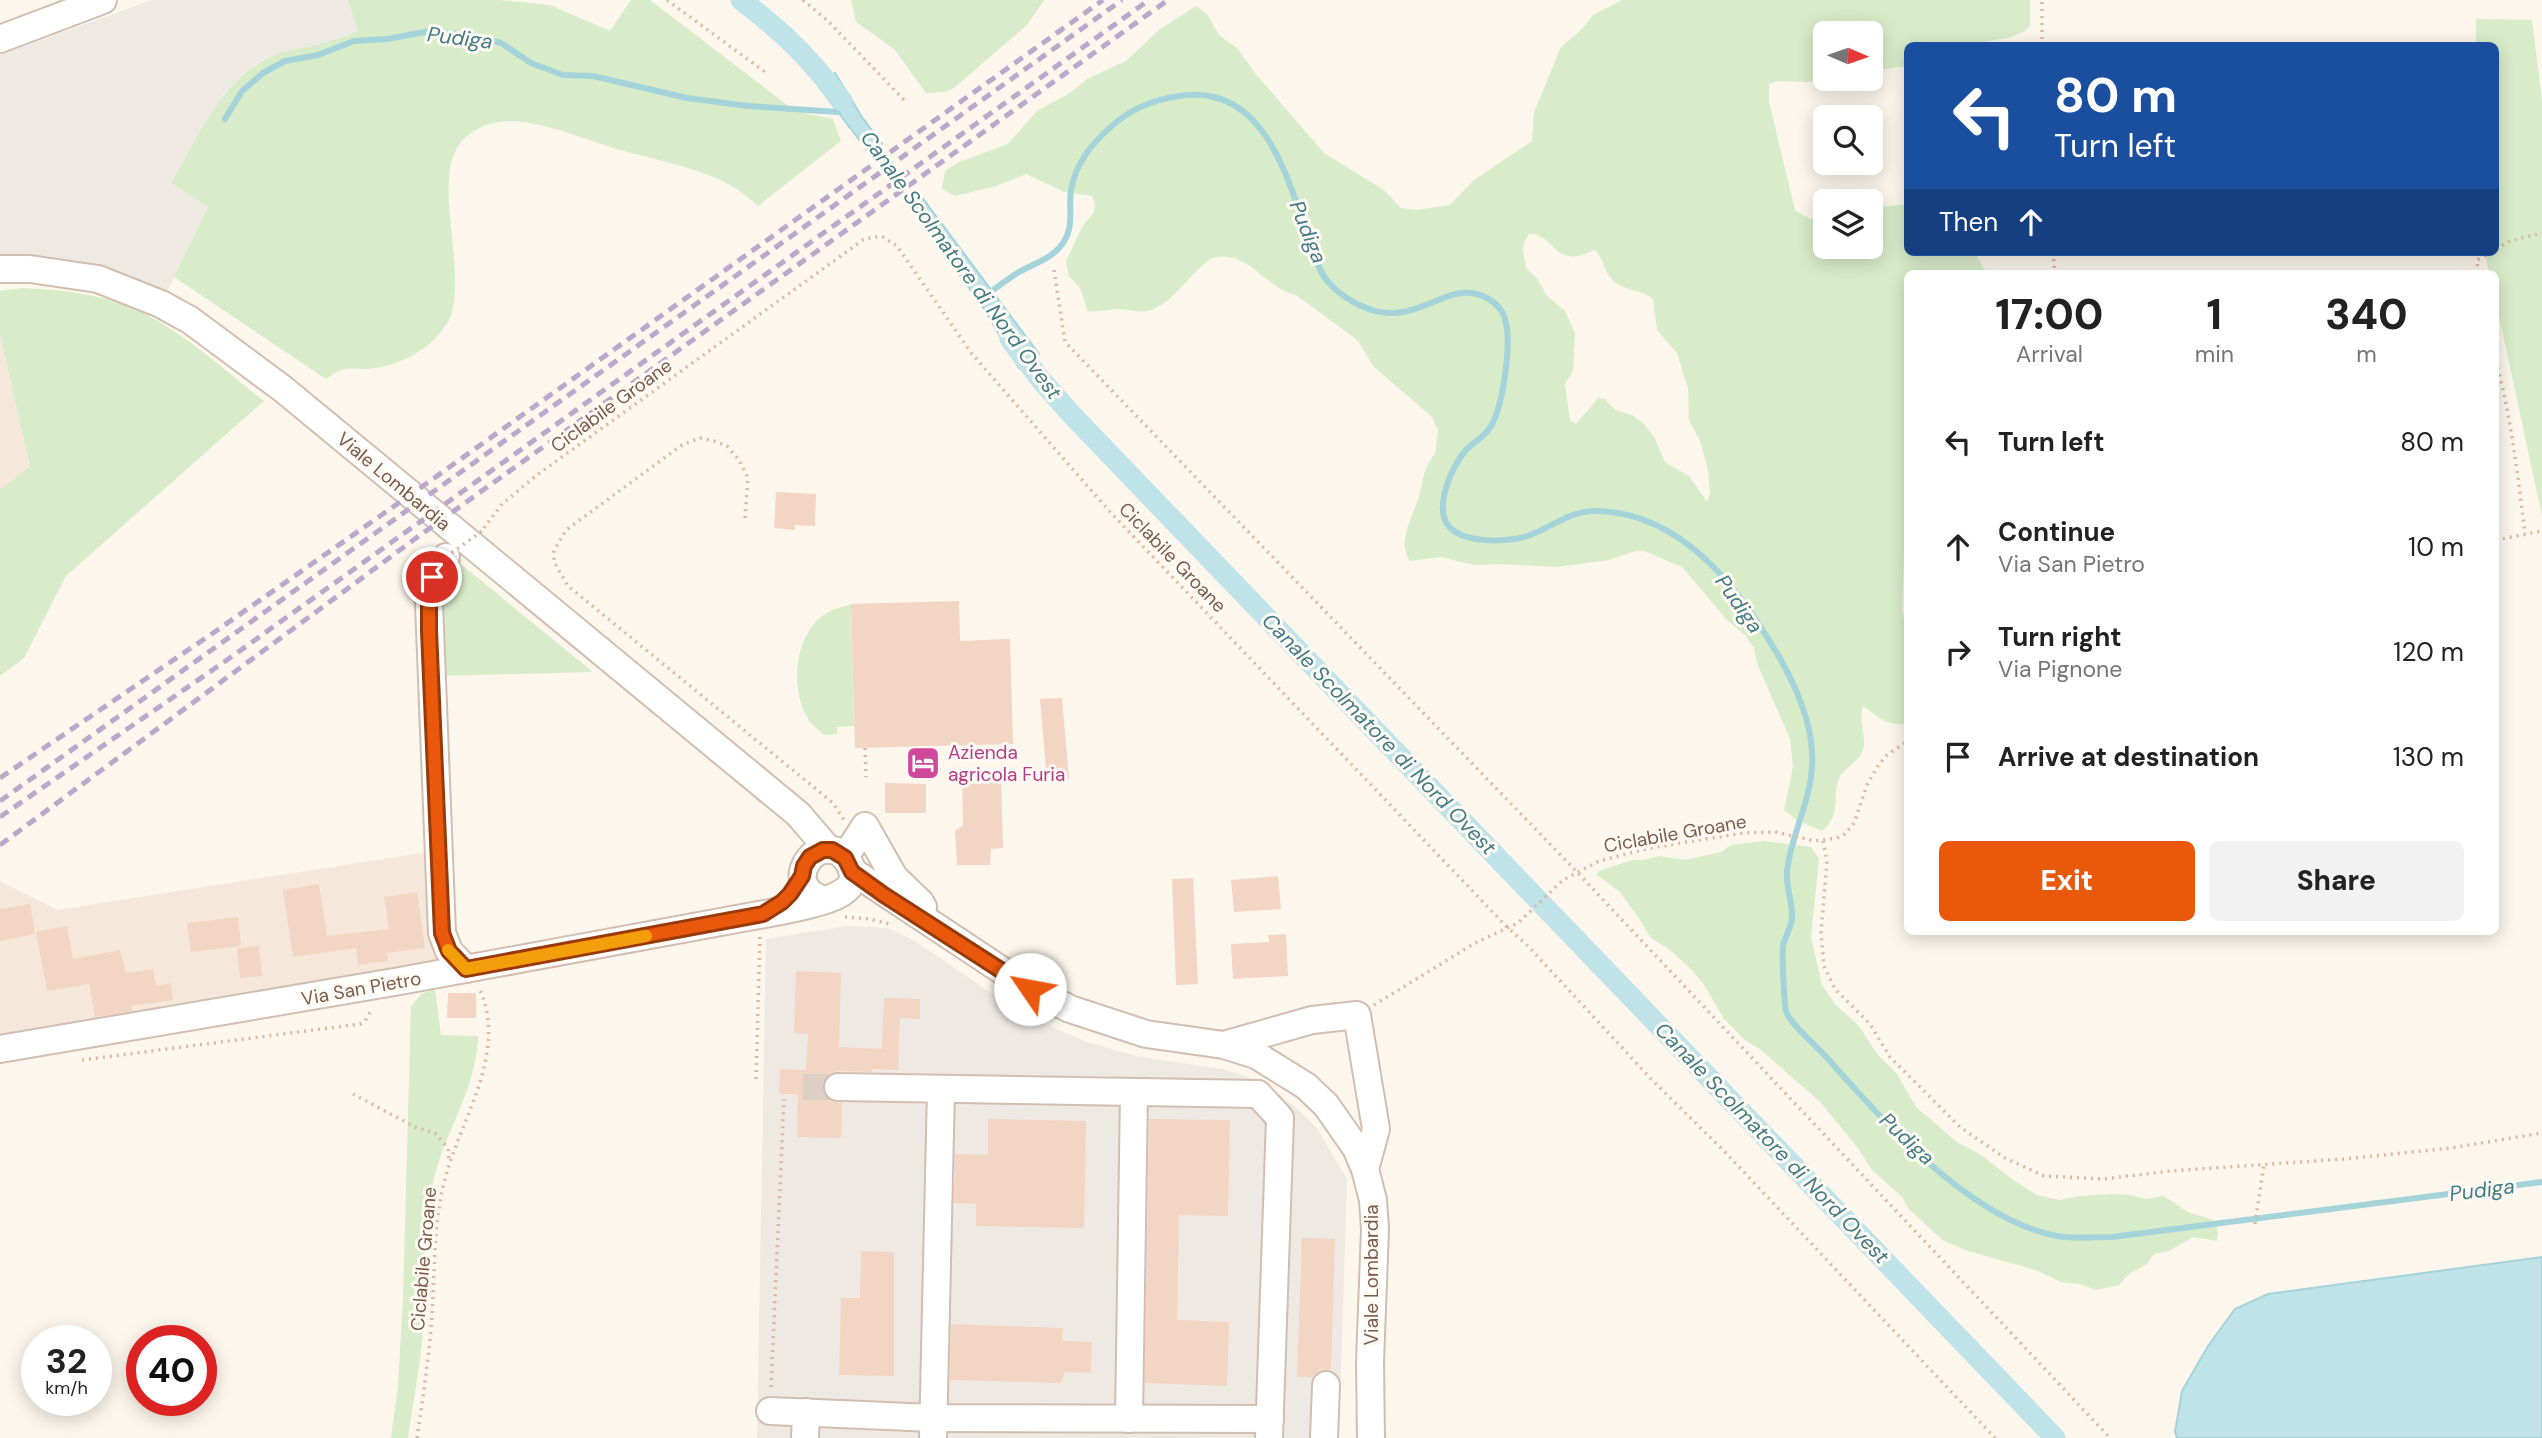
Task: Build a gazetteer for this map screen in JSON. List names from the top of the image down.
{
  "streets": {
    "street": ["Viale Lombardia", "Via San Pietro"],
    "path": ["Ciclabile Groane"]
  },
  "crossings": [
    ["Ciclabile Groane", "Via San Pietro"],
    ["Viale Lombardia", "Via San Pietro"]
  ],
  "water": ["Pudiga", "Canale Scolmatore di Nord Ovest"],
  "places": {
    "hotel": ["Azienda agricola Furia"]
  },
  "north": "right",
  "page": {
    "turn": ["80 m", "Turn left"],
    "then": "Then",
    "eta": [
      "17:00",
      "Arrival",
      "1",
      "min",
      "340",
      "m"
    ],
    "list": [
      {
        "name": "Turn left",
        "value": "80 m"
      },
      {
        "name": "Continue",
        "note": "Via San Pietro",
        "value": "10 m"
      },
      {
        "name": "Turn right",
        "note": "Via Pignone",
        "value": "120 m"
      },
      {
        "name": "Arrive at destination",
        "value": "130 m"
      }
    ],
    "buttons": ["Exit", "Share"],
    "speed": "32 km/h",
    "limit": "40"
  }
}
